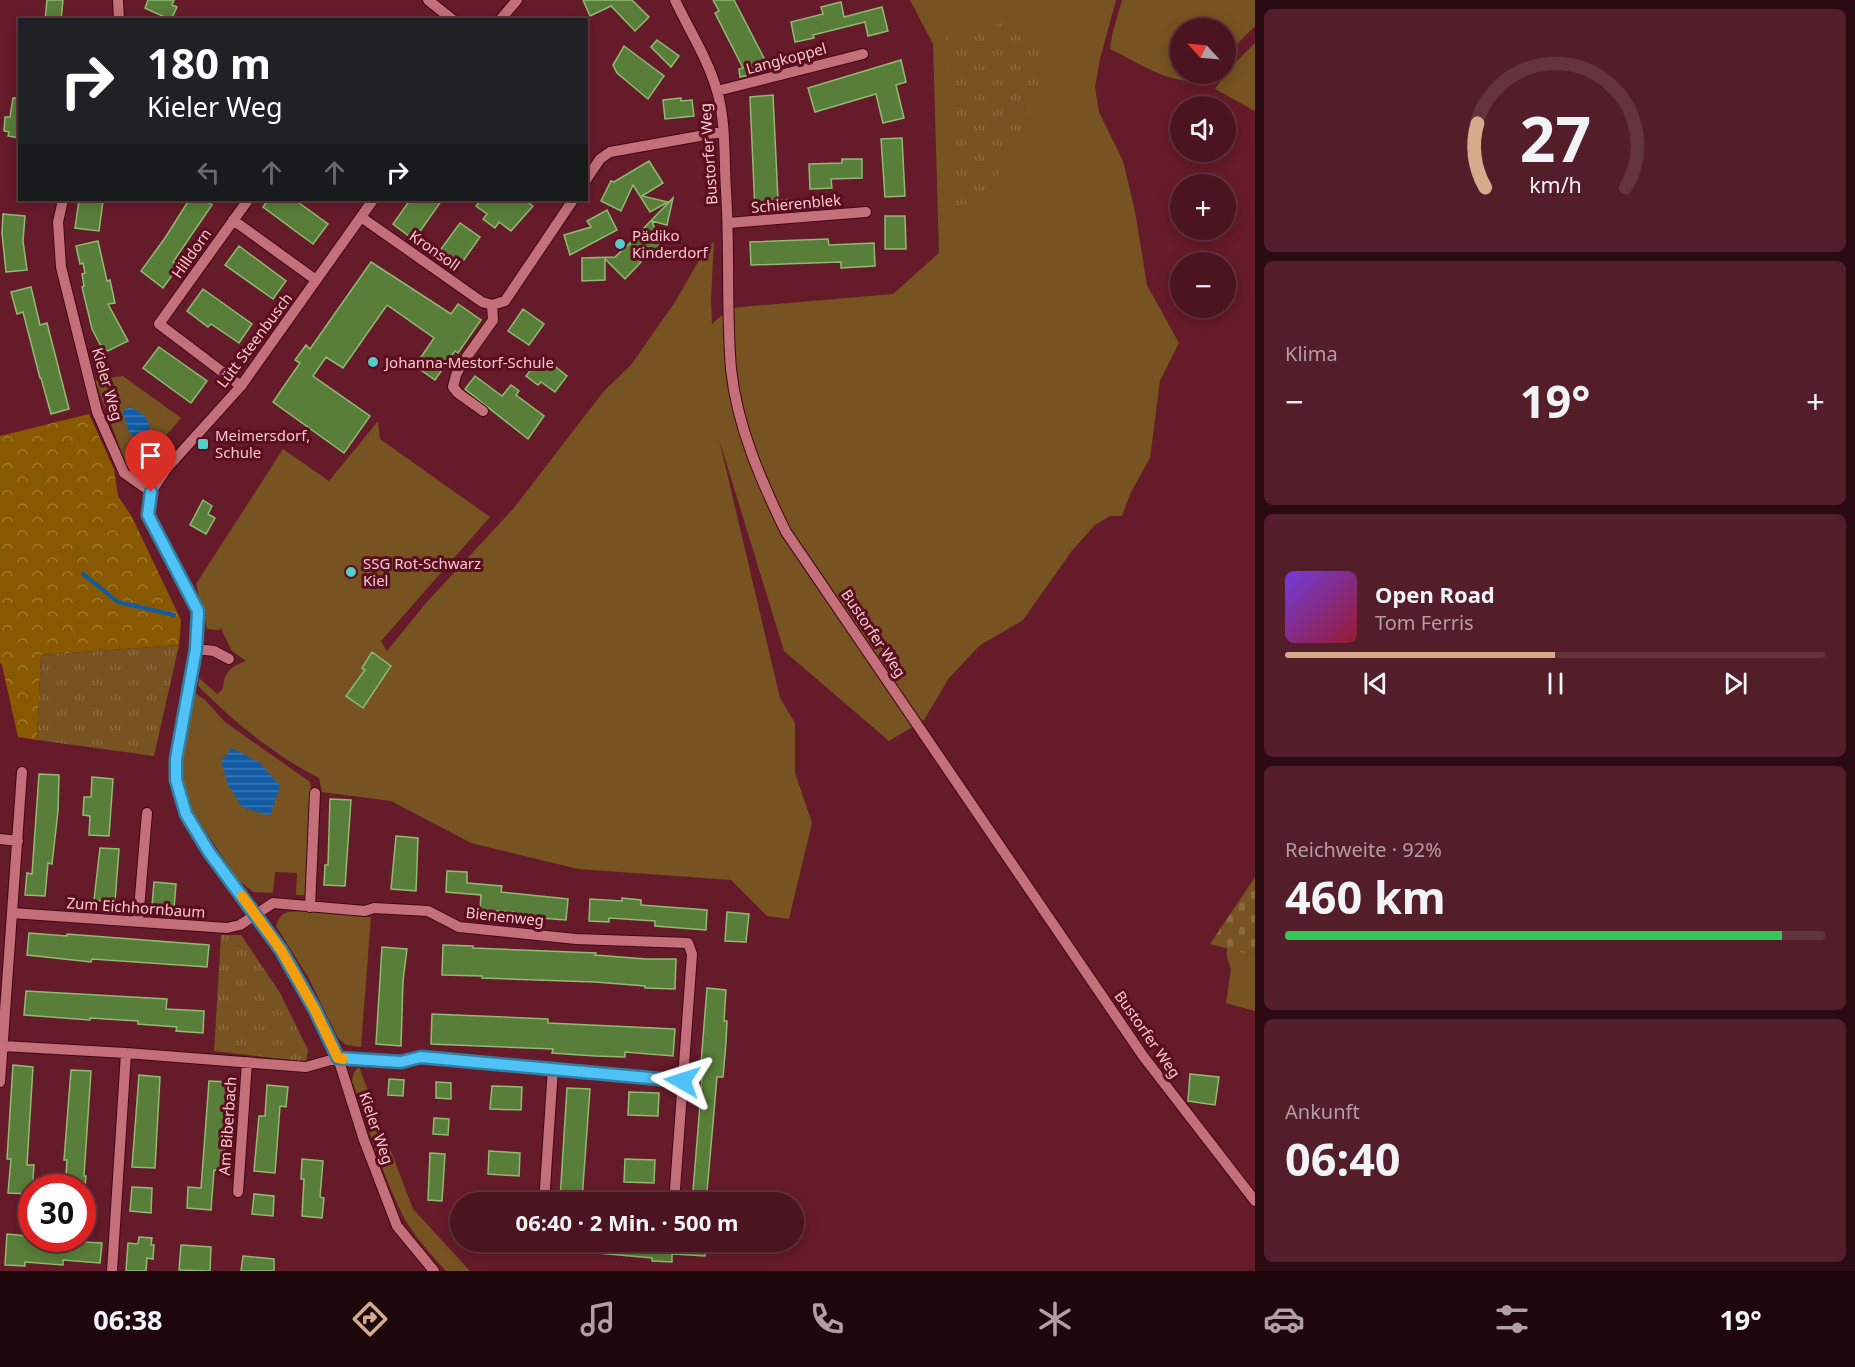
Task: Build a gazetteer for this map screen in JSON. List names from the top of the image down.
{
  "streets": {
    "street": [
      "Langkoppel",
      "Bustorfer Weg",
      "Schierenblek",
      "Kronsoll",
      "Hilldorn",
      "Lütt Steenbusch",
      "Kieler Weg",
      "Zum Eichhornbaum",
      "Bienenweg",
      "Am Biberbach"
    ]
  },
  "crossings": [
    ["Langkoppel", "Bustorfer Weg"],
    ["Bustorfer Weg", "Schierenblek"],
    ["Kronsoll", "Lütt Steenbusch"],
    ["Hilldorn", "Lütt Steenbusch"],
    ["Lütt Steenbusch", "Kieler Weg"],
    ["Kieler Weg", "Zum Eichhornbaum"],
    ["Kieler Weg", "Bienenweg"],
    ["Kieler Weg", "Am Biberbach"],
    ["Zum Eichhornbaum", "Bienenweg"],
    ["Bienenweg", "Am Biberbach"]
  ],
  "places": {
    "other": ["Pädiko Kinderdorf", "Johanna-Mestorf-Schule", "SSG Rot-Schwarz Kiel"],
    "transit": ["Meimersdorf, Schule"]
  },
  "north": "top left",
  "page": {
    "map_buttons": ["+", "−"],
    "turn": ["180 m", "Kieler Weg"],
    "tile": [
      "Klima",
      ["Reichweite · 92%", "460 km"],
      ["Ankunft", "06:40"]
    ],
    "heat": ["−", "19°", "+"],
    "song": ["Open Road", "Tom Ferris"],
    "limit": "30",
    "trip": "06:40 · 2 Min. · 500 m",
    "tabs": ["06:38", "19°"],
    "gauge": ["27", "km/h"]
  }
}
